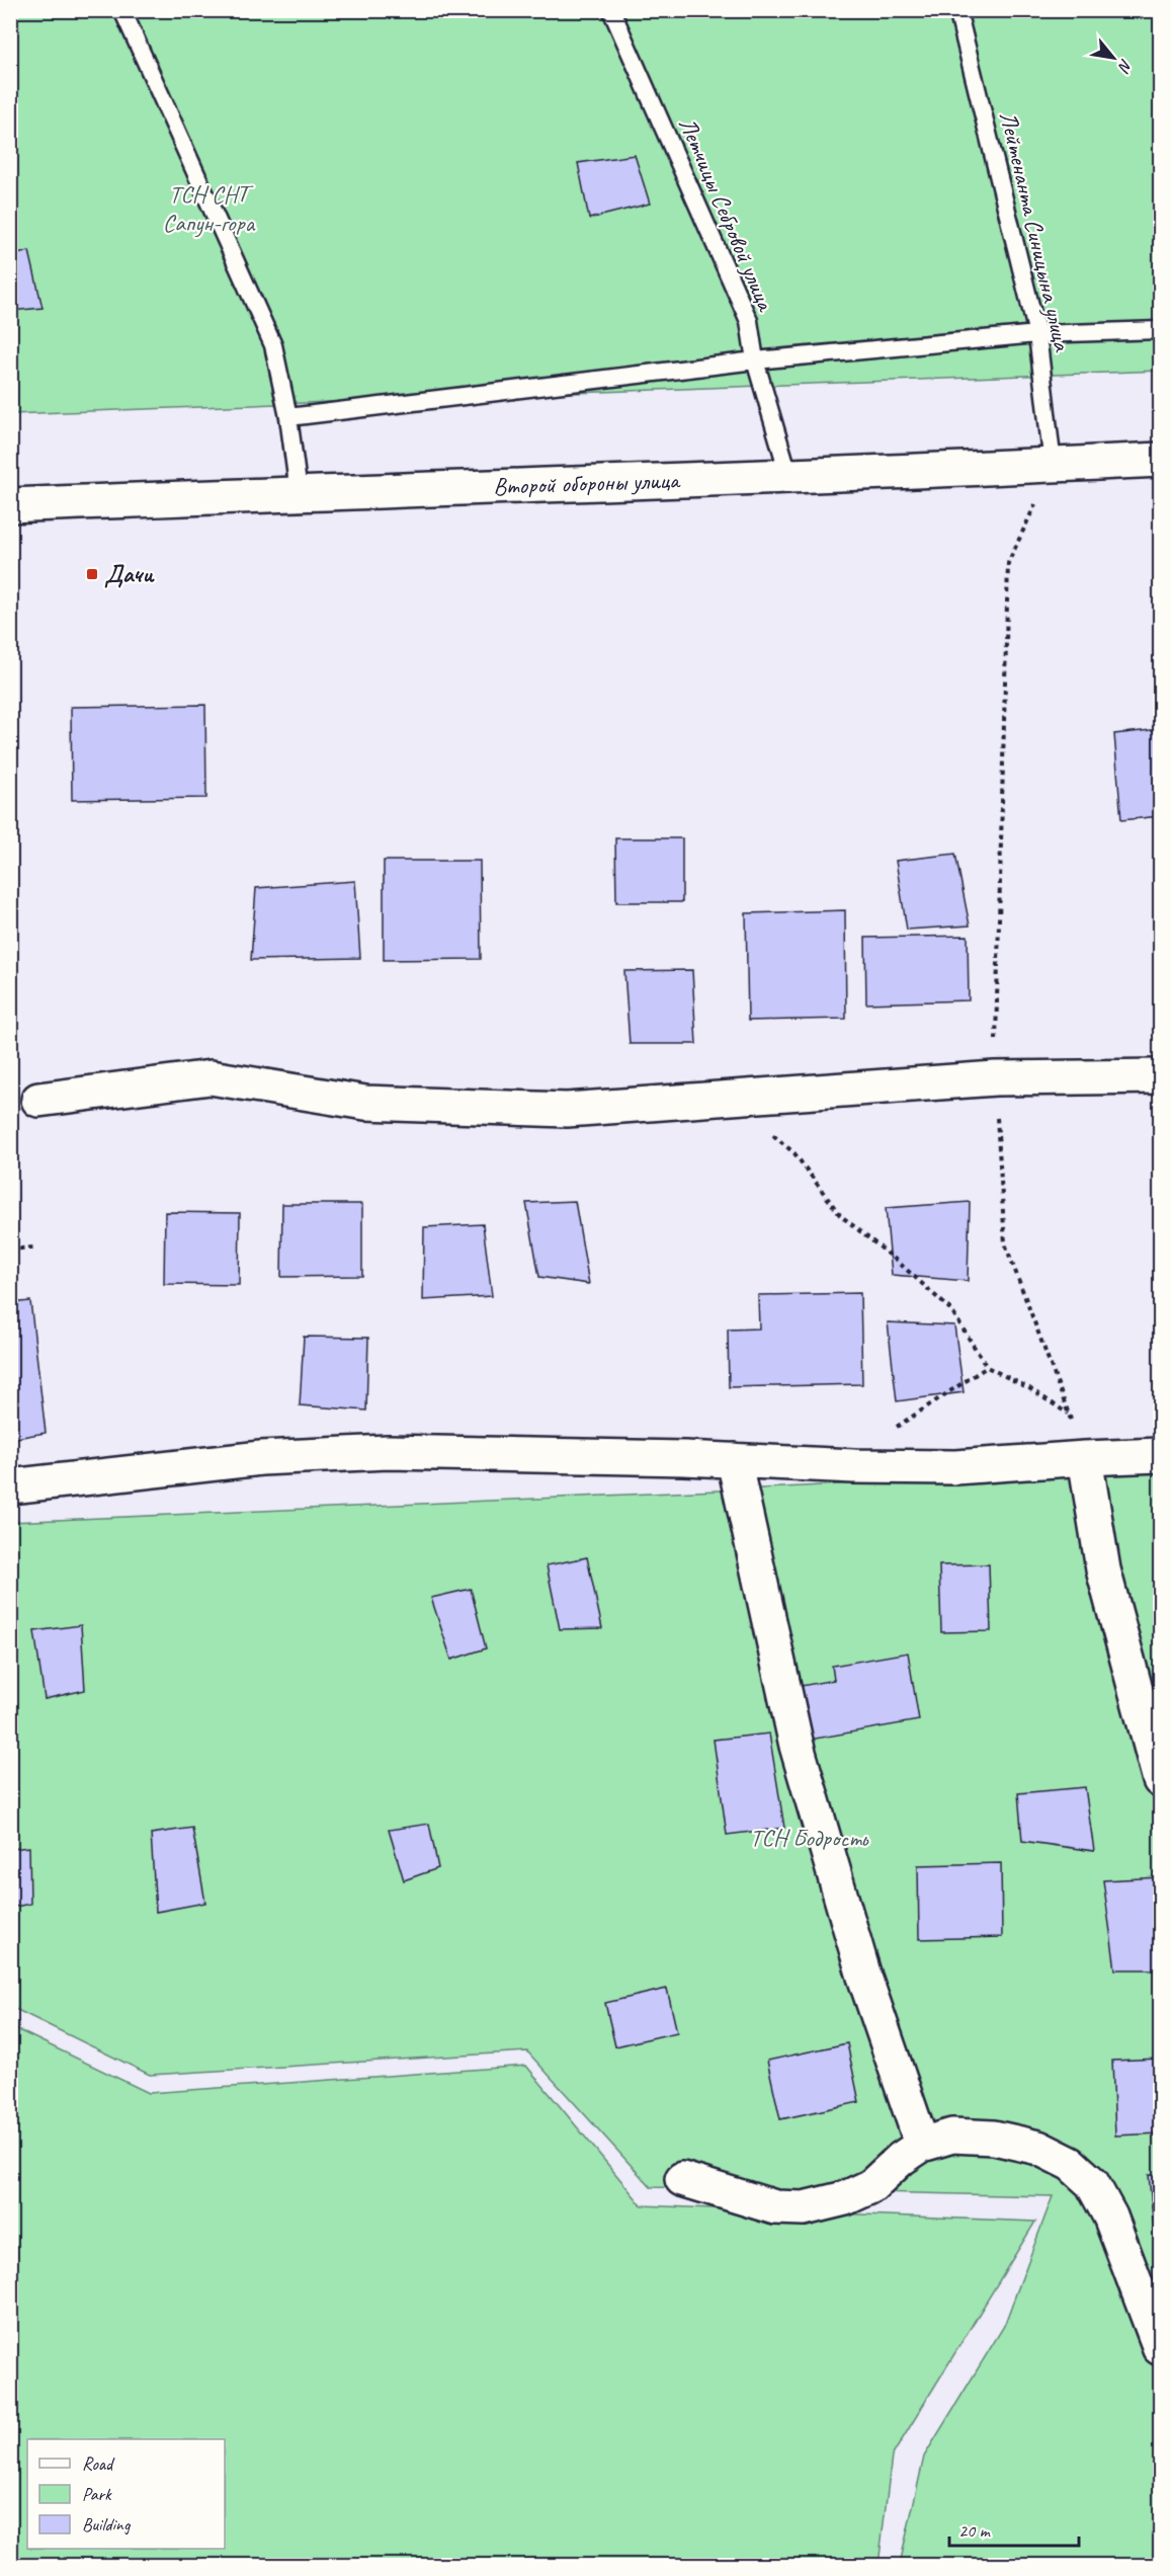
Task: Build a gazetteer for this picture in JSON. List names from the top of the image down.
{
  "streets": {
    "street": ["Второй обороны улица"],
    "lane": ["Летчицы Себровой улица", "Лейтенанта Синицына улица"]
  },
  "crossings": [
    ["Летчицы Себровой улица", "Второй обороны улица"],
    ["Лейтенанта Синицына улица", "Второй обороны улица"]
  ],
  "parks": ["ТСН СНТ Сапун-гора", "ТСН Бодрость"],
  "places": {
    "transit": ["Дачи"]
  },
  "legend": ["Road", "Park", "Building"],
  "scale_bar": "20 m",
  "north": "bottom right"
}
